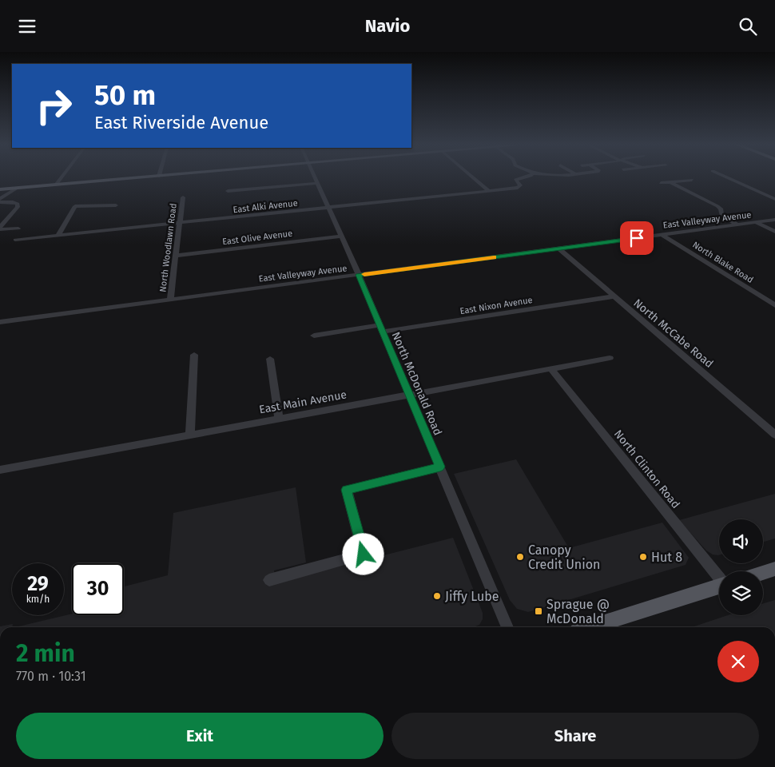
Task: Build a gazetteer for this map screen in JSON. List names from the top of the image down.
{
  "streets": {
    "street": [
      "East Alki Avenue",
      "East Valleyway Avenue",
      "East Olive Avenue",
      "North Woodlawn Road",
      "North Blake Road",
      "East Nixon Avenue",
      "North McCabe Road",
      "North McDonald Road",
      "East Main Avenue",
      "North Clinton Road"
    ]
  },
  "crossings": [
    ["East Alki Avenue", "North Woodlawn Road"],
    ["East Alki Avenue", "North McDonald Road"],
    ["East Valleyway Avenue", "North Woodlawn Road"],
    ["East Valleyway Avenue", "North Blake Road"],
    ["East Valleyway Avenue", "North McCabe Road"],
    ["East Valleyway Avenue", "North McDonald Road"],
    ["East Olive Avenue", "North Woodlawn Road"],
    ["East Olive Avenue", "North McDonald Road"],
    ["East Nixon Avenue", "North McCabe Road"],
    ["East Nixon Avenue", "North McDonald Road"],
    ["North McDonald Road", "East Main Avenue"],
    ["East Main Avenue", "North Clinton Road"]
  ],
  "places": {
    "other": ["Canopy Credit Union", "Hut 8", "Jiffy Lube"],
    "transit": ["Sprague @ McDonald"]
  },
  "page": {
    "header": "Navio",
    "turn": ["50 m", "East Riverside Avenue"],
    "speed": "29 km/h",
    "limit": "30",
    "heading": ["2 min", "770 m · 10:31"],
    "buttons": ["Exit", "Share"]
  }
}
